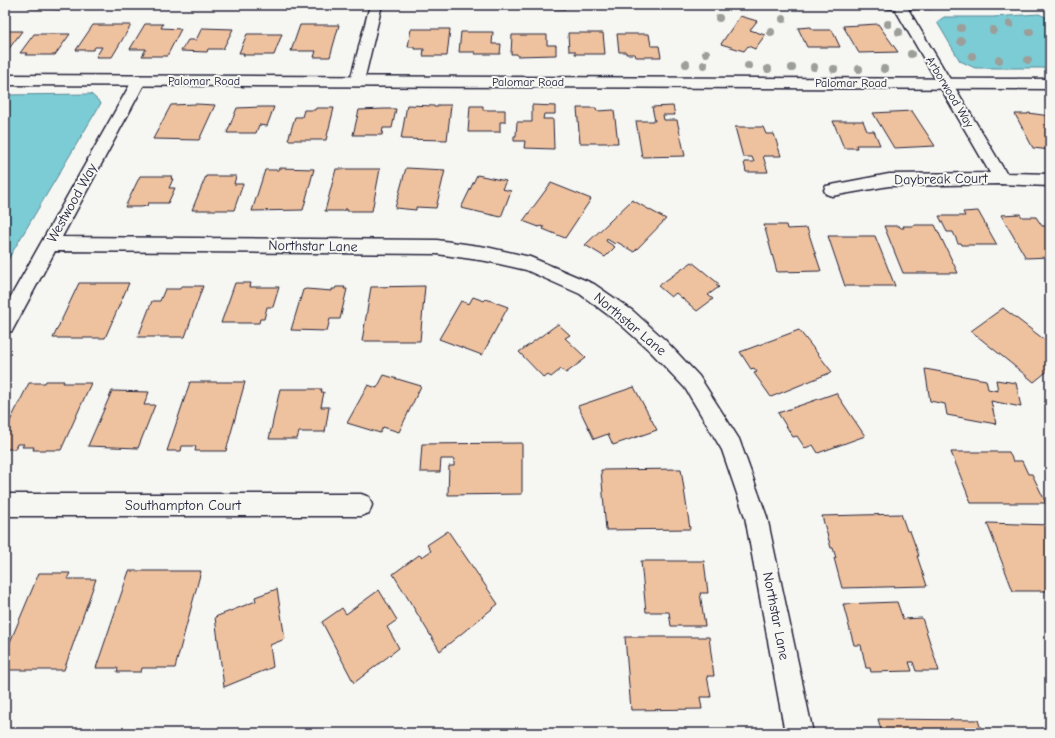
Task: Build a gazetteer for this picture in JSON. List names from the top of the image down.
{
  "streets": {
    "street": [
      "Palomar Road",
      "Arborwood Way",
      "Daybreak Court",
      "Westwood Way",
      "Northstar Lane",
      "Southampton Court"
    ]
  },
  "crossings": [
    ["Palomar Road", "Arborwood Way"],
    ["Palomar Road", "Westwood Way"],
    ["Arborwood Way", "Daybreak Court"],
    ["Westwood Way", "Northstar Lane"]
  ]
}
